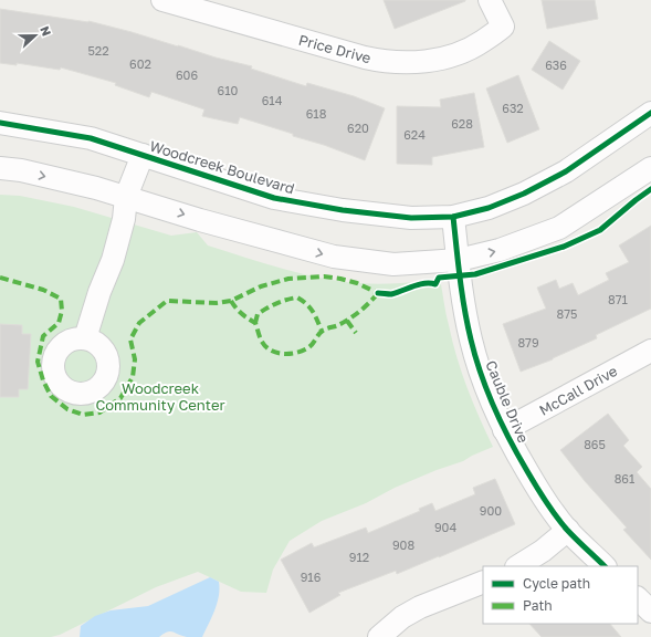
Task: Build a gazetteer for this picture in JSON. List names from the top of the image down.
{
  "streets": {
    "street": [
      "Price Drive",
      "Woodcreek Boulevard",
      "McCall Drive",
      "Cauble Drive"
    ]
  },
  "crossings": [
    ["Woodcreek Boulevard", "Cauble Drive"],
    ["McCall Drive", "Cauble Drive"]
  ],
  "parks": ["Woodcreek Community Center"],
  "house_numbers": [
    "522",
    "602",
    "636",
    "606",
    "610",
    "614",
    "632",
    "618",
    "628",
    "620",
    "624",
    "871",
    "875",
    "879",
    "865",
    "861",
    "900",
    "904",
    "908",
    "912",
    "916"
  ],
  "legend": ["Cycle path", "Path"],
  "north": "right"
}
